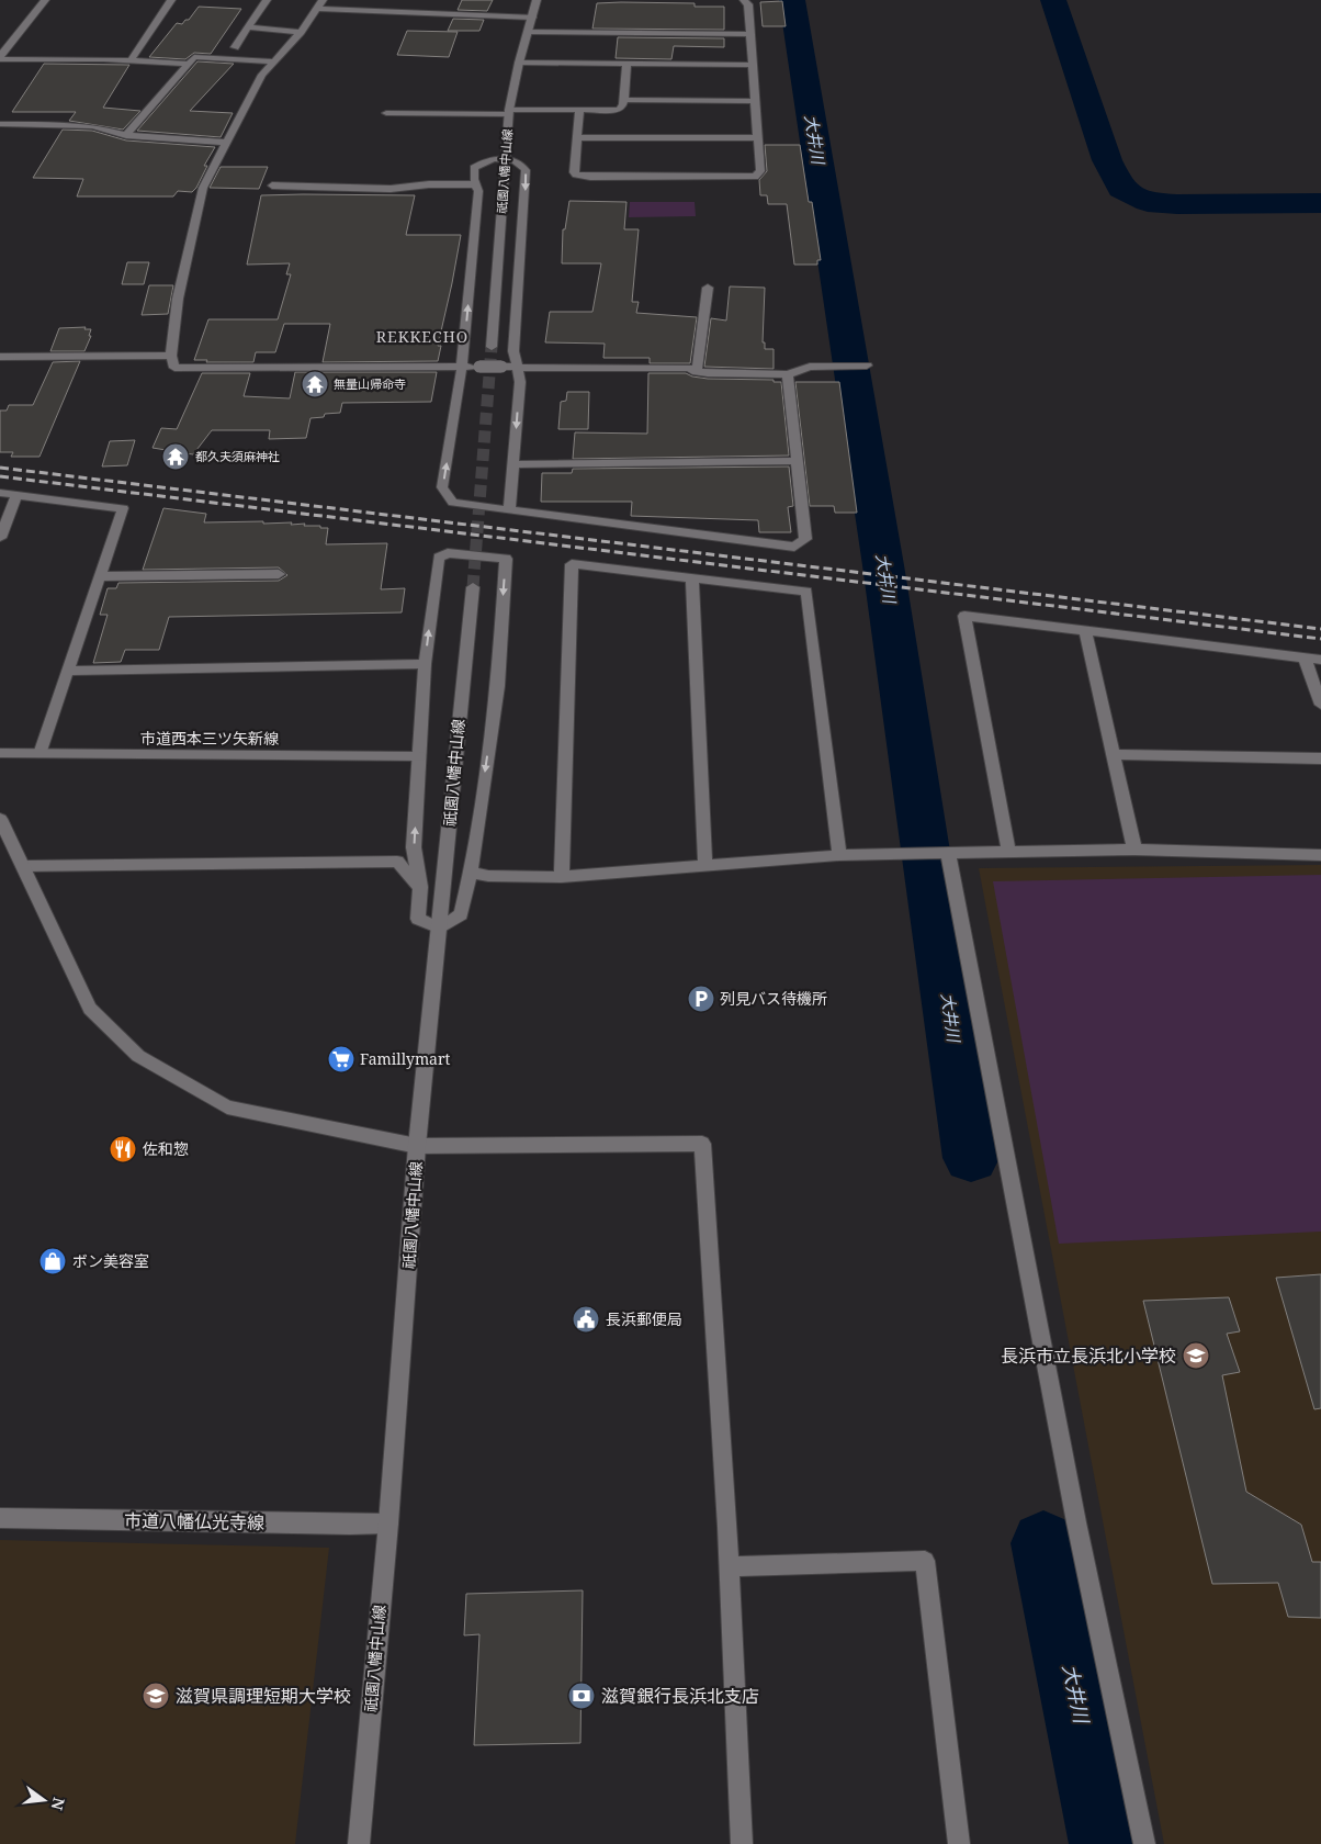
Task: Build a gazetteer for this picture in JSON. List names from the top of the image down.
{
  "streets": {
    "street": ["祇園八幡中山線", "市道西本三ツ矢新線", "市道八幡仏光寺線"]
  },
  "crossings": [
    ["祇園八幡中山線", "市道八幡仏光寺線"]
  ],
  "districts": ["REKKECHO"],
  "water": ["大井川"],
  "places": {
    "temple": ["無量山帰命寺", "都久夫須麻神社"],
    "parking": ["列見バス待機所"],
    "supermarket": ["Famillymart"],
    "restaurant": ["佐和惣"],
    "shop": ["ボン美容室"],
    "public building": ["長浜郵便局"],
    "school or university": ["長浜市立長浜北小学校", "滋賀県調理短期大学校"],
    "bank": ["滋賀銀行長浜北支店"]
  },
  "north": "right"
}
